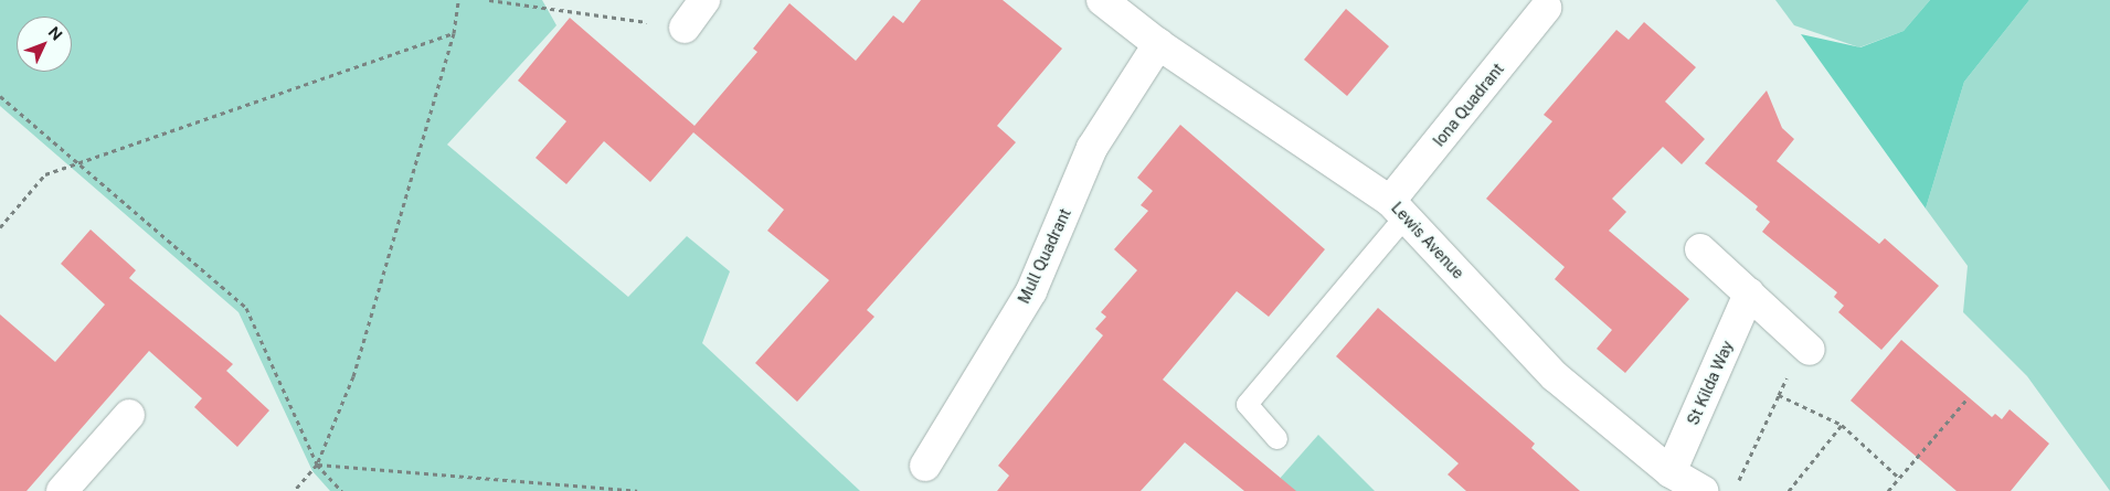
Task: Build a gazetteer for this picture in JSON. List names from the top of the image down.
{
  "streets": {
    "street": [
      "Iona Quadrant",
      "Lewis Avenue",
      "Mull Quadrant",
      "St Kilda Way"
    ]
  },
  "crossings": [
    ["Iona Quadrant", "Lewis Avenue"],
    ["Lewis Avenue", "Mull Quadrant"],
    ["Lewis Avenue", "St Kilda Way"]
  ],
  "north": "top right"
}
